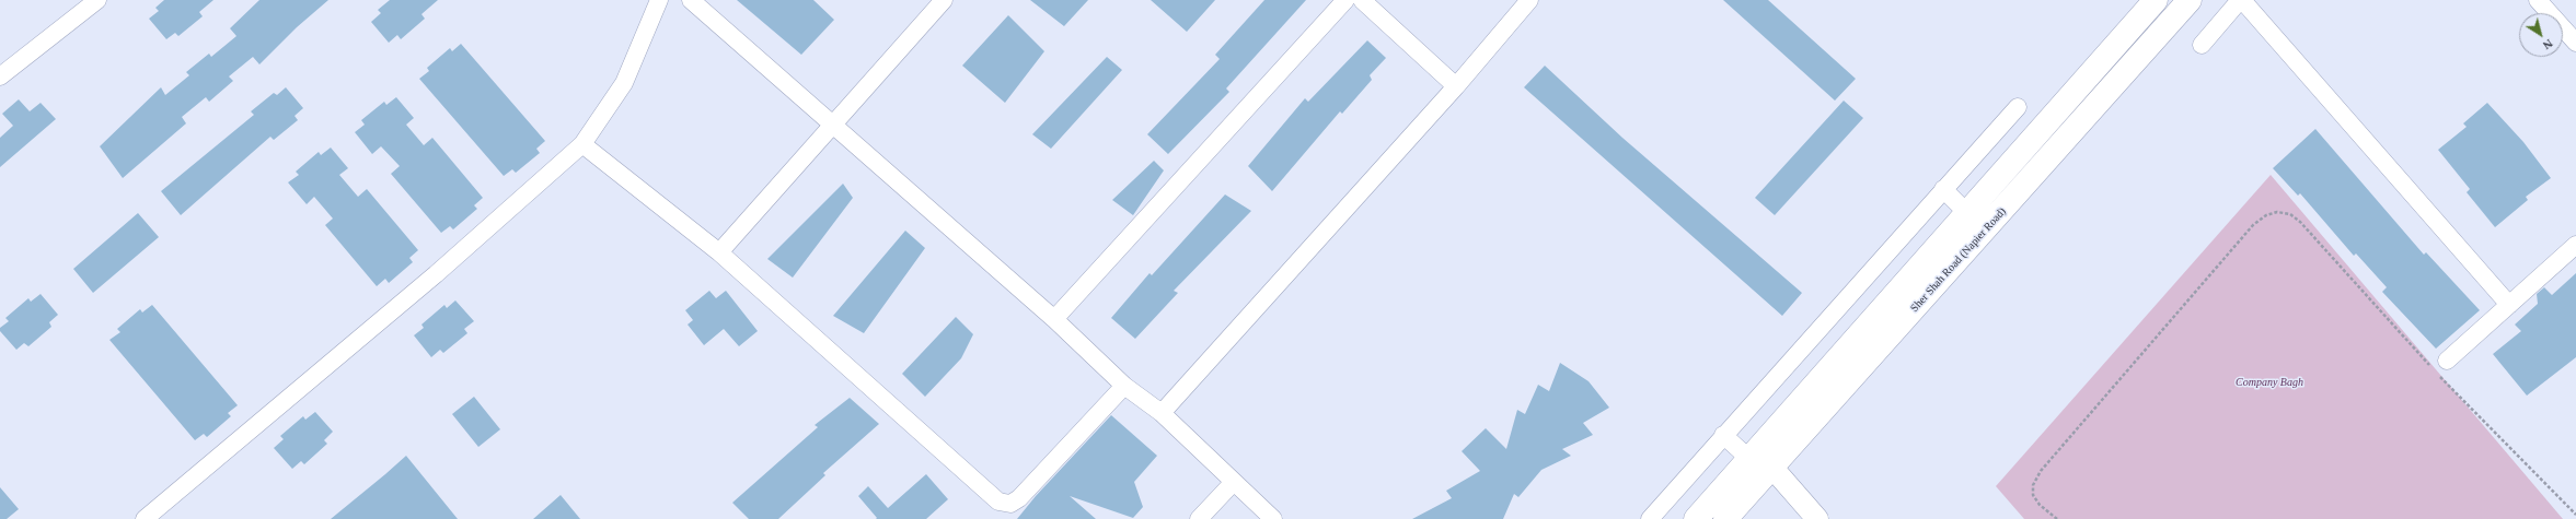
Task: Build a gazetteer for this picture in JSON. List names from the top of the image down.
{
  "streets": {
    "main road": ["Sher Shah Road (Napier Road)"]
  },
  "parks": ["Company Bagh"],
  "north": "bottom right"
}
